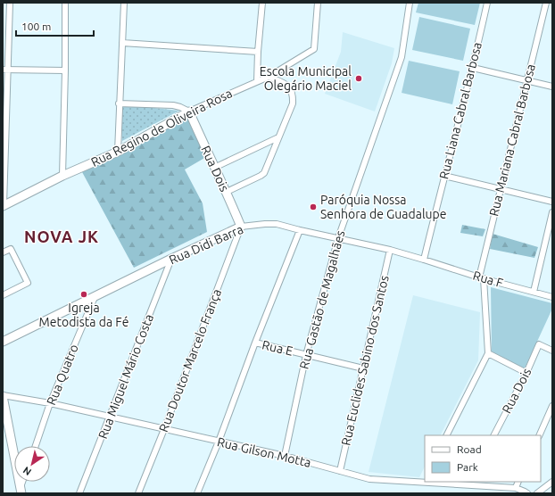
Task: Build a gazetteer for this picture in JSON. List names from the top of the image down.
{
  "streets": {
    "street": [
      "Rua Liana Cabral Barbosa",
      "Rua Regino de Oliveira Rosa",
      "Rua Mariana Cabral Barbosa",
      "Rua Dois",
      "Rua Didi Barra",
      "Rua F",
      "Rua Gastão de Magalhães",
      "Rua E",
      "Rua Doutor Marcelo França",
      "Rua Euclides Sabino dos Santos",
      "Rua Quatro",
      "Rua Miguel Mário Costa",
      "Rua Gilson Motta"
    ]
  },
  "crossings": [
    ["Rua Liana Cabral Barbosa", "Rua Didi Barra"],
    ["Rua Liana Cabral Barbosa", "Rua F"],
    ["Rua Regino de Oliveira Rosa", "Rua Dois"],
    ["Rua Mariana Cabral Barbosa", "Rua F"],
    ["Rua Dois", "Rua Didi Barra"],
    ["Rua Dois", "Rua Doutor Marcelo França"],
    ["Rua Didi Barra", "Rua F"],
    ["Rua Didi Barra", "Rua Gastão de Magalhães"],
    ["Rua Didi Barra", "Rua Doutor Marcelo França"],
    ["Rua Didi Barra", "Rua Euclides Sabino dos Santos"],
    ["Rua Didi Barra", "Rua Quatro"],
    ["Rua Didi Barra", "Rua Miguel Mário Costa"],
    ["Rua Gastão de Magalhães", "Rua E"],
    ["Rua Gastão de Magalhães", "Rua Gilson Motta"],
    ["Rua E", "Rua Euclides Sabino dos Santos"],
    ["Rua Doutor Marcelo França", "Rua Gilson Motta"],
    ["Rua Euclides Sabino dos Santos", "Rua Gilson Motta"],
    ["Rua Quatro", "Rua Gilson Motta"],
    ["Rua Miguel Mário Costa", "Rua Gilson Motta"]
  ],
  "districts": ["NOVA JK"],
  "places": ["Escola Municipal Olegário Maciel", "Paróquia Nossa Senhora de Guadalupe", "Igreja Metodista da Fé"],
  "legend": ["Road", "Park"],
  "scale_bar": "100 m",
  "north": "bottom left"
}
